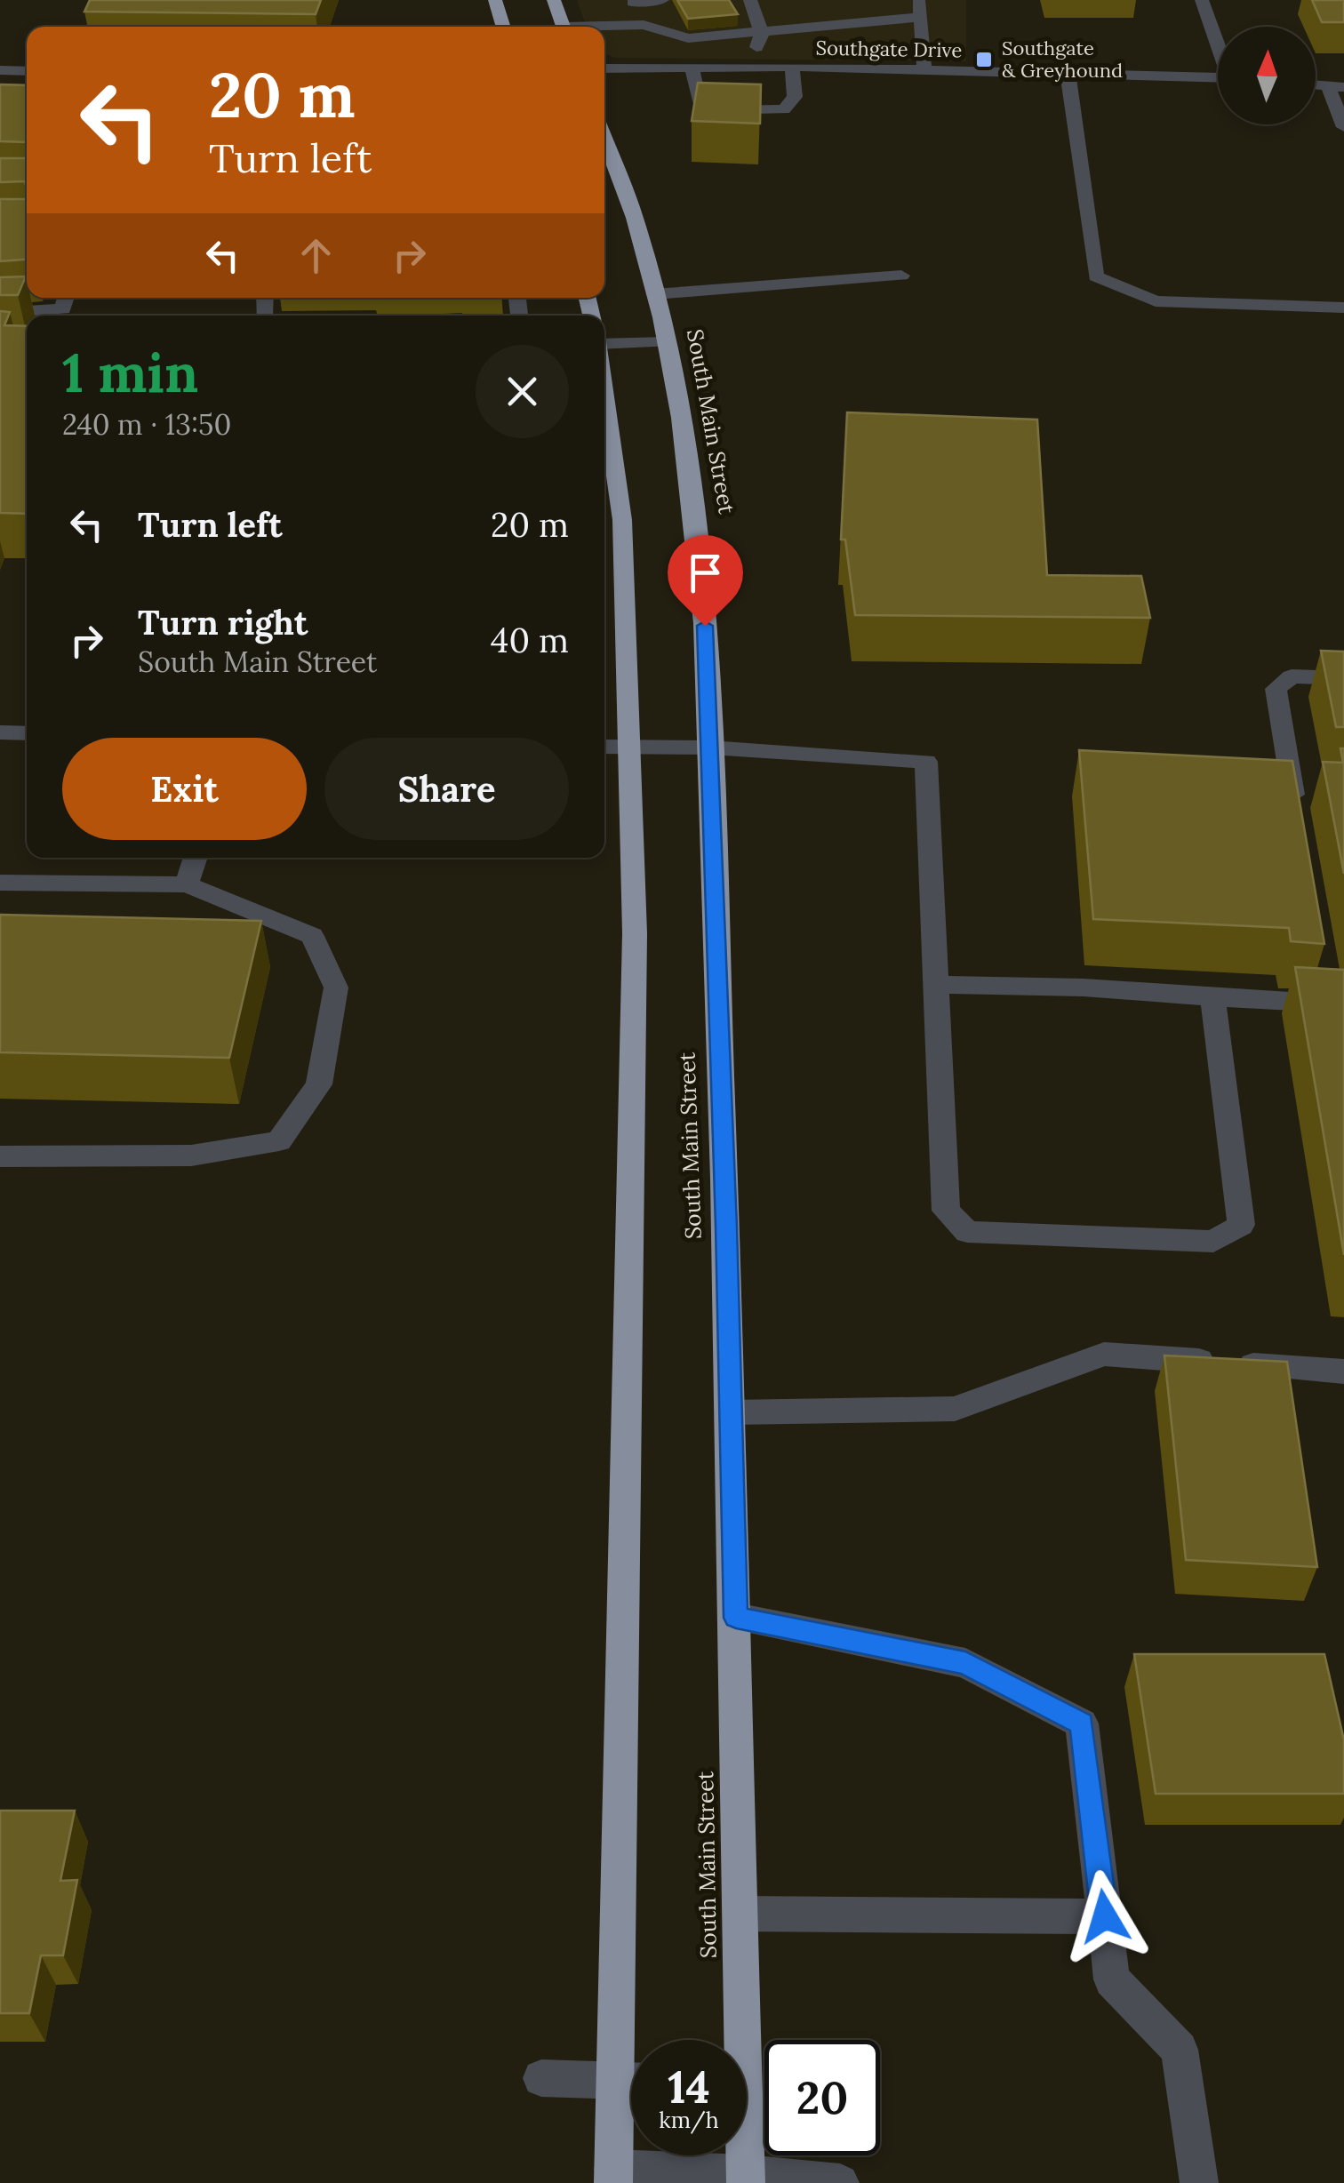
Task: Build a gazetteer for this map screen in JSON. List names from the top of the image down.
{
  "streets": {
    "highway": ["South Main Street"],
    "street": ["Southgate Drive"]
  },
  "places": {
    "transit": ["Southgate & Greyhound"]
  },
  "north": "top",
  "page": {
    "turn": ["20 m", "Turn left"],
    "heading": ["1 min", "240 m · 13:50"],
    "list": [
      {
        "name": "Turn left",
        "value": "20 m"
      },
      {
        "name": "Turn right",
        "note": "South Main Street",
        "value": "40 m"
      }
    ],
    "buttons": ["Exit", "Share"],
    "speed": "14 km/h",
    "limit": "20"
  }
}
